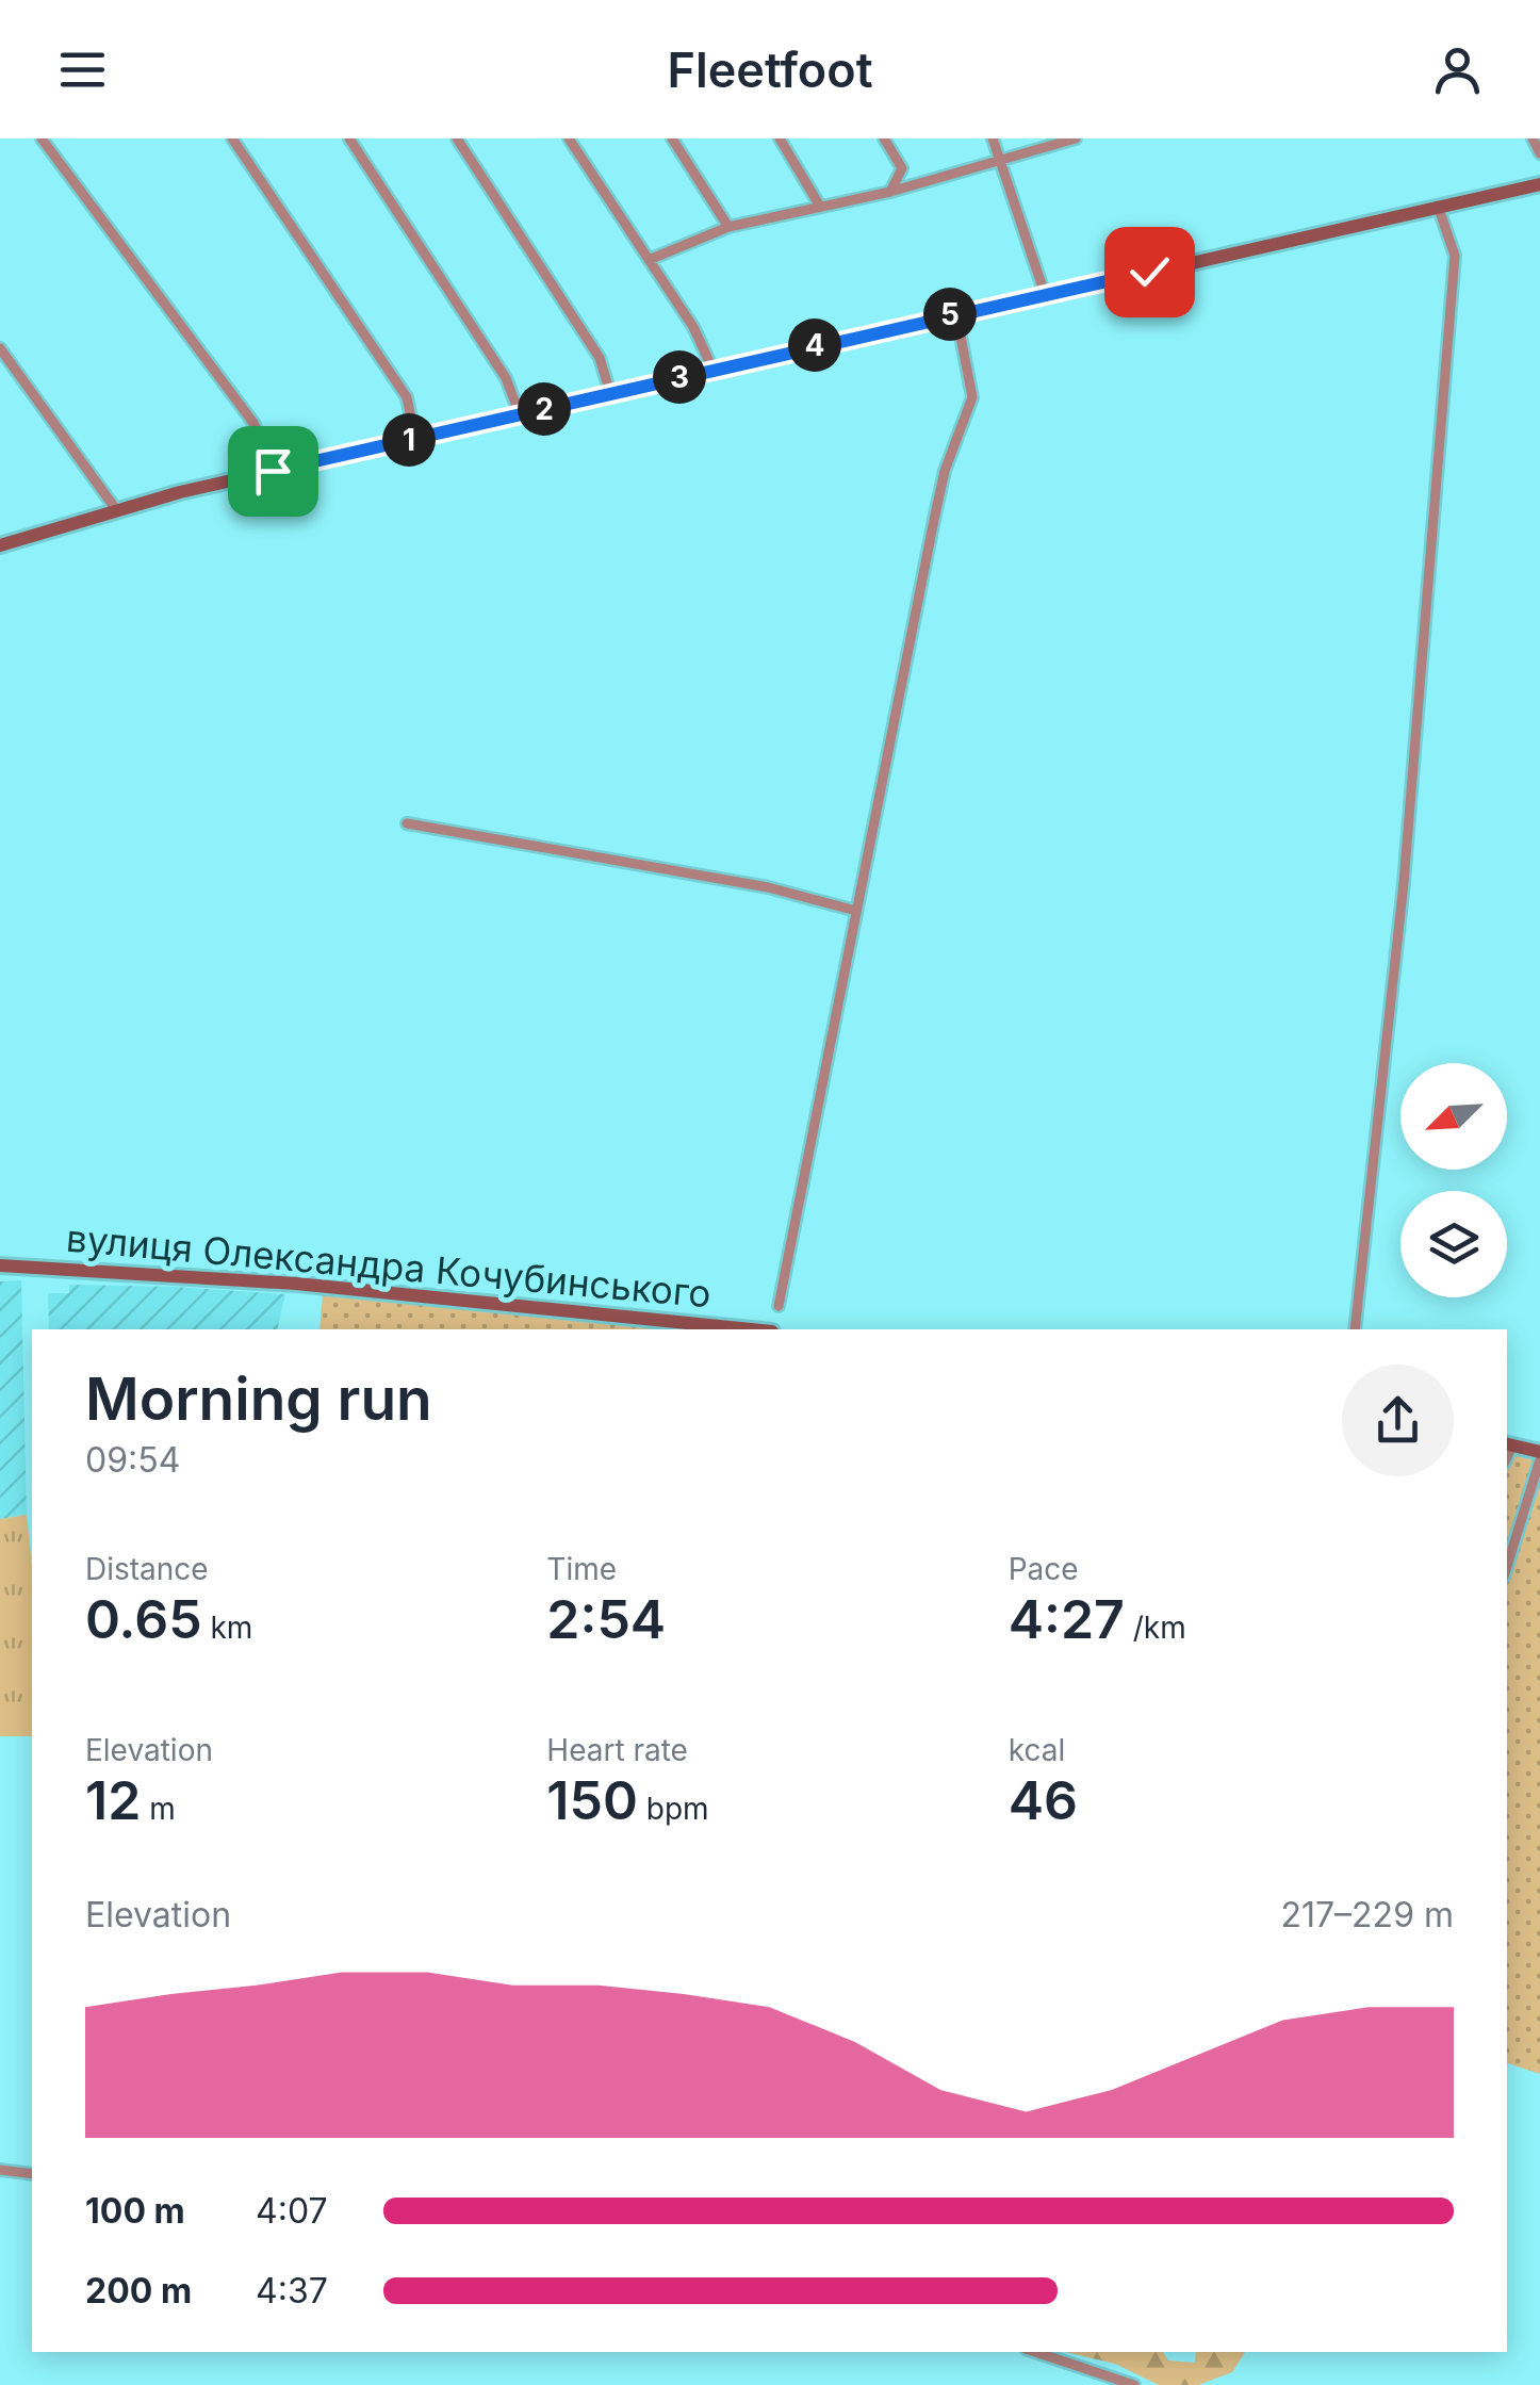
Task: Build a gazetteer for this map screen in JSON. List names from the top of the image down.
{
  "streets": {
    "street": ["вулиця Олександра Кочубинського"]
  },
  "north": "bottom left",
  "page": {
    "header": "Fleetfoot",
    "pins": [
      "5",
      "4",
      "3",
      "2",
      "1"
    ],
    "heading": ["Morning run", "09:54"],
    "stats": [
      ["Distance", "0.65 km"],
      ["Time", "2:54"],
      ["Pace", "4:27 /km"],
      ["Elevation", "12 m"],
      ["Heart rate", "150 bpm"],
      ["kcal", "46"]
    ],
    "chart": ["Elevation", "217–229 m"],
    "list": [
      {
        "name": "100 m",
        "note": "4:07"
      },
      {
        "name": "200 m",
        "note": "4:37"
      }
    ]
  }
}
